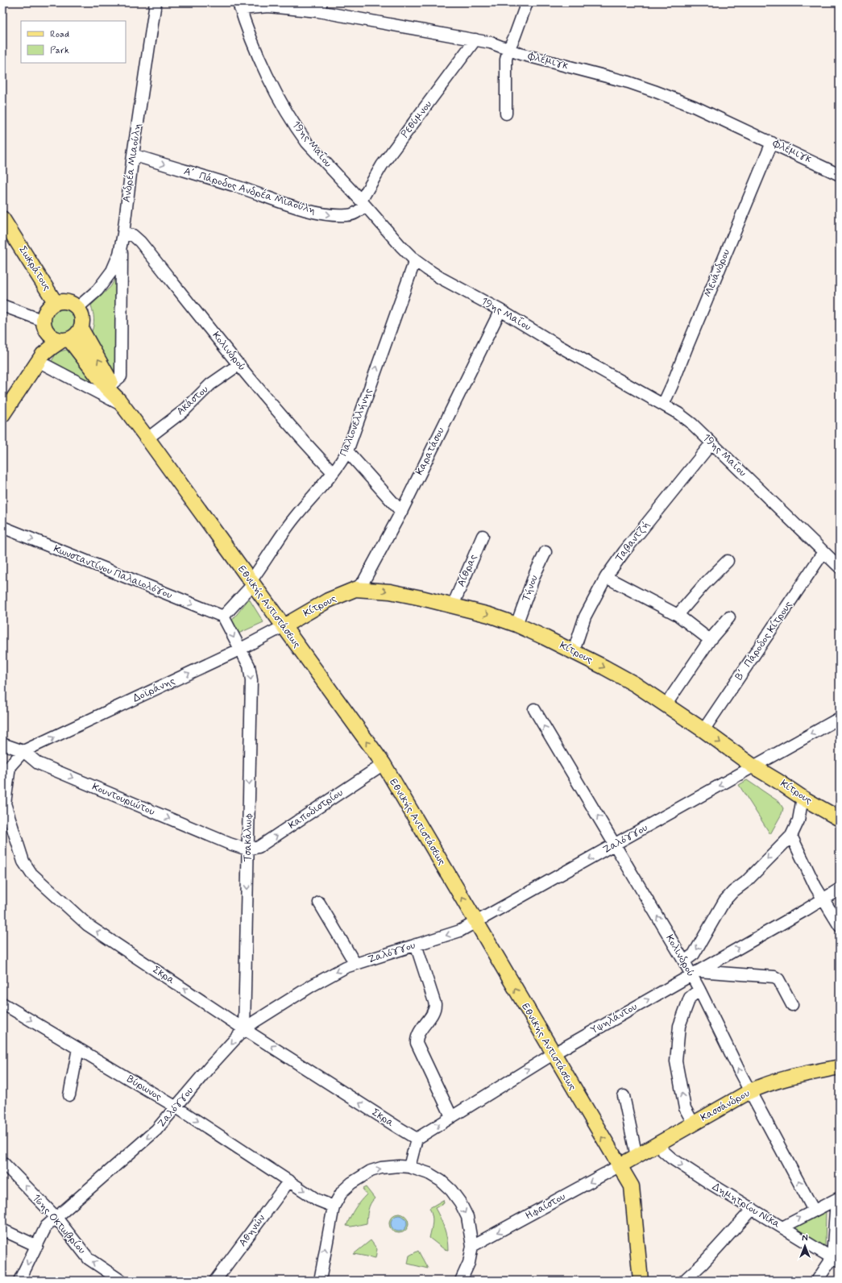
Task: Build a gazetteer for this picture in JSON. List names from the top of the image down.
{
  "streets": {
    "main road": [
      "Σωκράτους",
      "Κίτρους",
      "Εθνικής Αντιστάσεως",
      "Κασσάνδρου"
    ],
    "street": [
      "Φλέμιγκ",
      "Ρεθύμνου",
      "19ης Μαΐου",
      "Ανδρέα Μιαούλη",
      "Α΄ Πάροδος Ανδρέα Μιαούλη",
      "Μενάνδρου",
      "Κολινδρού",
      "Ακάστου",
      "Παλιονελλήνης",
      "Καρατάσου",
      "Ταβαντζή",
      "Αίθρας",
      "Κωνσταντίνου Παλαιολόγου",
      "Τήνου",
      "Β΄ Πάροδος Κίτρους",
      "Δοϊράνης",
      "Κουντουριώτου",
      "Καποδιστρίου",
      "Τσακάλωφ",
      "Ζαλόγγου",
      "Σκρα",
      "Υψηλάντου",
      "Βύρωνος",
      "Δημητρίου Νίκα",
      "Ηφαίστου",
      "16ης Οκτωβρίου",
      "Αθηνών"
    ]
  },
  "crossings": [
    ["Φλέμιγκ", "Ρεθύμνου"],
    ["Φλέμιγκ", "19ης Μαΐου"],
    ["Φλέμιγκ", "Μενάνδρου"],
    ["Ρεθύμνου", "19ης Μαΐου"],
    ["Ρεθύμνου", "Α΄ Πάροδος Ανδρέα Μιαούλη"],
    ["19ης Μαΐου", "Α΄ Πάροδος Ανδρέα Μιαούλη"],
    ["19ης Μαΐου", "Μενάνδρου"],
    ["19ης Μαΐου", "Παλιονελλήνης"],
    ["19ης Μαΐου", "Καρατάσου"],
    ["19ης Μαΐου", "Ταβαντζή"],
    ["19ης Μαΐου", "Β΄ Πάροδος Κίτρους"],
    ["Ανδρέα Μιαούλη", "Α΄ Πάροδος Ανδρέα Μιαούλη"],
    ["Ανδρέα Μιαούλη", "Σωκράτους"],
    ["Ανδρέα Μιαούλη", "Κολινδρού"],
    ["Κολινδρού", "Ακάστου"],
    ["Κολινδρού", "Παλιονελλήνης"],
    ["Κολινδρού", "Ζαλόγγου"],
    ["Κολινδρού", "Υψηλάντου"],
    ["Κολινδρού", "Κασσάνδρου"],
    ["Ακάστου", "Εθνικής Αντιστάσεως"],
    ["Παλιονελλήνης", "Κωνσταντίνου Παλαιολόγου"],
    ["Παλιονελλήνης", "Εθνικής Αντιστάσεως"],
    ["Παλιονελλήνης", "Τσακάλωφ"],
    ["Καρατάσου", "Κίτρους"],
    ["Ταβαντζή", "Κίτρους"],
    ["Αίθρας", "Κίτρους"],
    ["Κωνσταντίνου Παλαιολόγου", "Τσακάλωφ"],
    ["Τήνου", "Κίτρους"],
    ["Κίτρους", "Εθνικής Αντιστάσεως"],
    ["Κίτρους", "Β΄ Πάροδος Κίτρους"],
    ["Κίτρους", "Δοϊράνης"],
    ["Κίτρους", "Ζαλόγγου"],
    ["Εθνικής Αντιστάσεως", "Δοϊράνης"],
    ["Εθνικής Αντιστάσεως", "Καποδιστρίου"],
    ["Εθνικής Αντιστάσεως", "Ζαλόγγου"],
    ["Εθνικής Αντιστάσεως", "Υψηλάντου"],
    ["Εθνικής Αντιστάσεως", "Κασσάνδρου"],
    ["Εθνικής Αντιστάσεως", "Ηφαίστου"],
    ["Δοϊράνης", "Κουντουριώτου"],
    ["Δοϊράνης", "Τσακάλωφ"],
    ["Δοϊράνης", "Σκρα"],
    ["Κουντουριώτου", "Καποδιστρίου"],
    ["Κουντουριώτου", "Τσακάλωφ"],
    ["Κουντουριώτου", "Σκρα"],
    ["Καποδιστρίου", "Τσακάλωφ"],
    ["Τσακάλωφ", "Ζαλόγγου"],
    ["Τσακάλωφ", "Σκρα"],
    ["Ζαλόγγου", "Σκρα"],
    ["Ζαλόγγου", "Βύρωνος"],
    ["Ζαλόγγου", "16ης Οκτωβρίου"],
    ["Σκρα", "Υψηλάντου"],
    ["Βύρωνος", "Αθηνών"],
    ["Κασσάνδρου", "Δημητρίου Νίκα"],
    ["Κασσάνδρου", "Ηφαίστου"]
  ],
  "one_way": [
    "Α΄ Πάροδος Ανδρέα Μιαούλη",
    "Κολινδρού",
    "Παλιονελλήνης",
    "Κωνσταντίνου Παλαιολόγου",
    "Κίτρους",
    "Εθνικής Αντιστάσεως",
    "Δοϊράνης",
    "Κουντουριώτου",
    "Καποδιστρίου",
    "Τσακάλωφ",
    "Ζαλόγγου",
    "Σκρα",
    "Βύρωνος",
    "Δημητρίου Νίκα",
    "Ηφαίστου",
    "16ης Οκτωβρίου"
  ],
  "legend": ["Road", "Park"],
  "north": "top"
}
